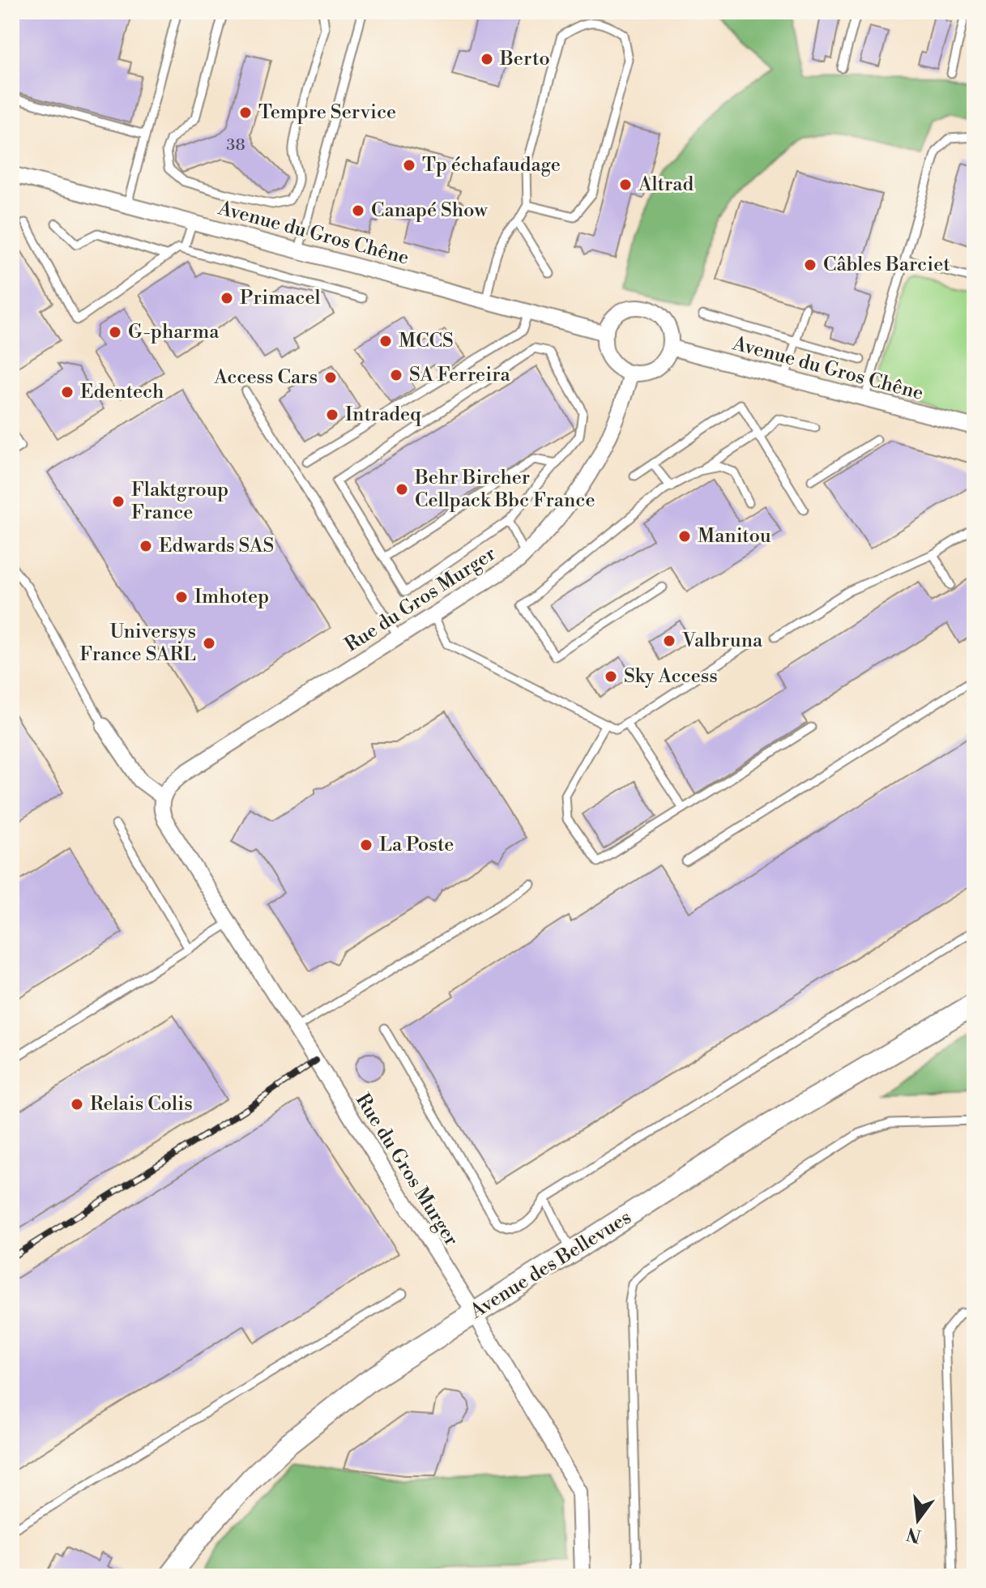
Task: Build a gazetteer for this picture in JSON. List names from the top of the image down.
{
  "streets": {
    "street": ["Avenue du Gros Chêne", "Rue du Gros Murger", "Avenue des Bellevues"]
  },
  "crossings": [
    ["Avenue du Gros Chêne", "Rue du Gros Murger"],
    ["Rue du Gros Murger", "Avenue des Bellevues"]
  ],
  "places": [
    "Berto",
    "Tempre Service",
    "Tp échafaudage",
    "Altrad",
    "Canapé Show",
    "Câbles Barciet",
    "Primacel",
    "G-pharma",
    "MCCS",
    "SA Ferreira",
    "Access Cars",
    "Edentech",
    "Intradeq",
    "Behr Bircher Cellpack Bbc France",
    "Flaktgroup France",
    "Manitou",
    "Edwards SAS",
    "Imhotep",
    "Valbruna",
    "Universys France SARL",
    "Sky Access",
    "La Poste",
    "Relais Colis"
  ],
  "house_numbers": ["38"],
  "north": "bottom"
}
